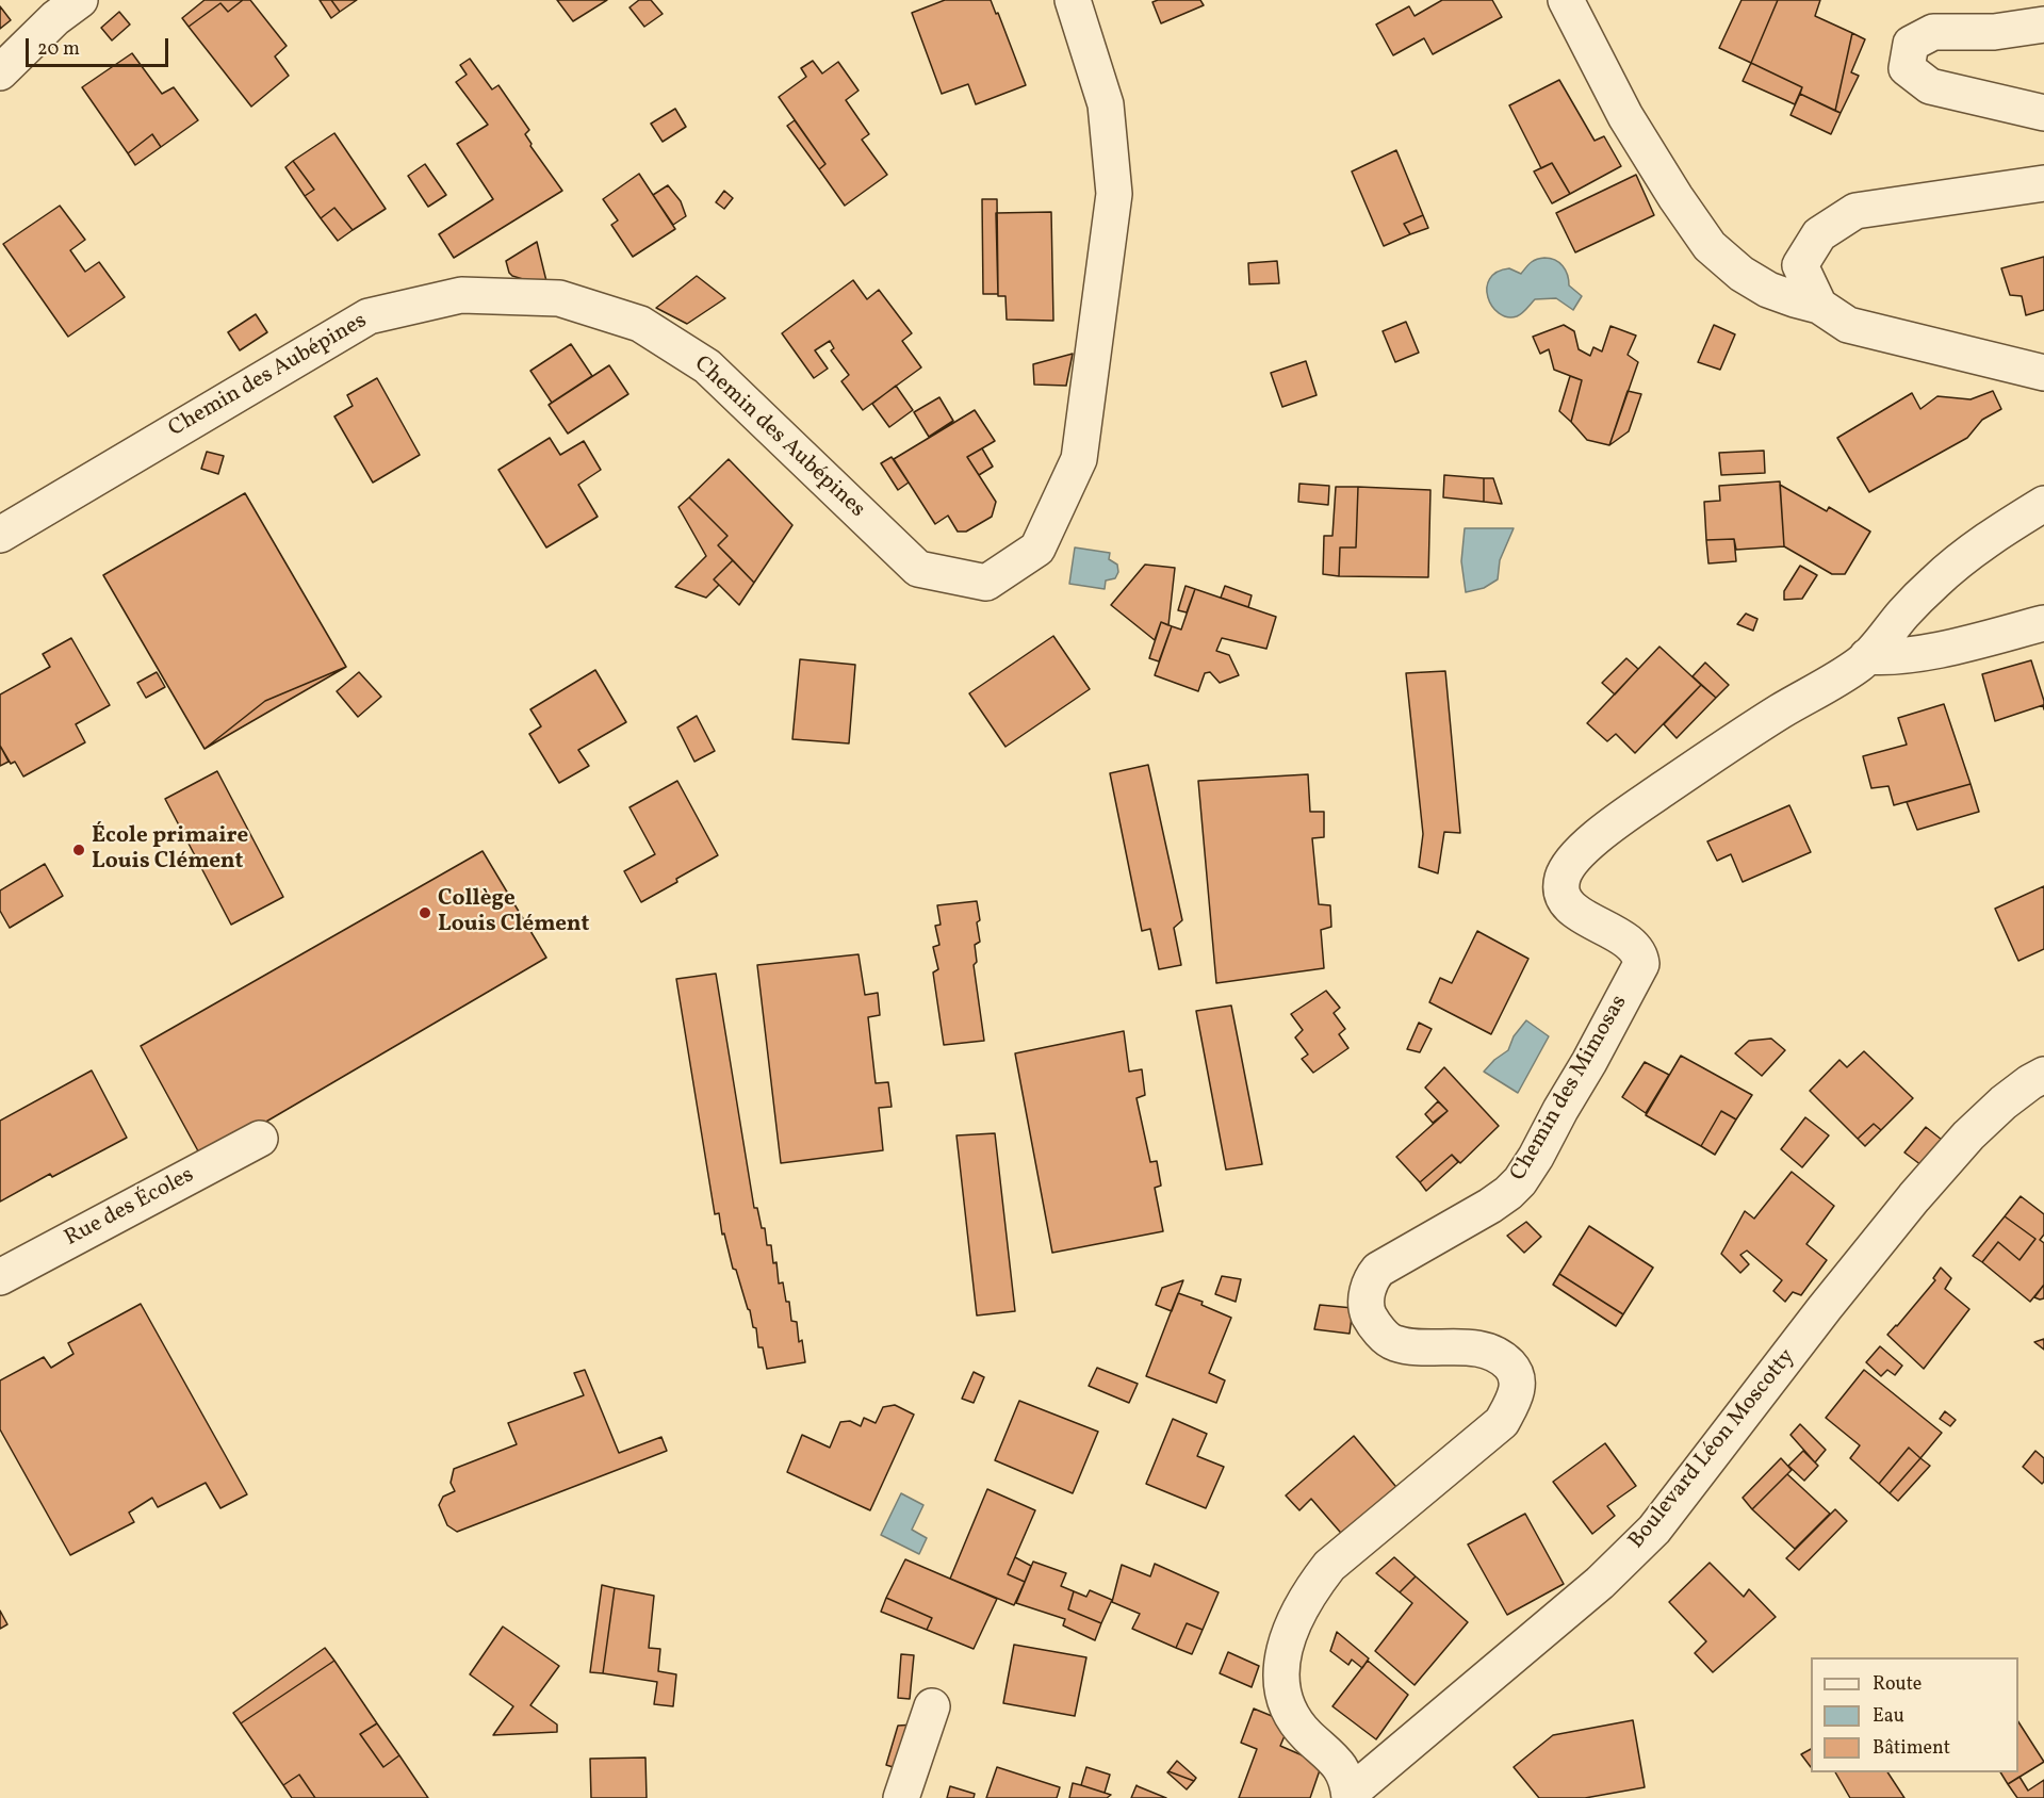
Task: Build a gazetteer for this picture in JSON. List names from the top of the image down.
{
  "streets": {
    "street": [
      "Chemin des Aubépines",
      "Chemin des Mimosas",
      "Rue des Écoles",
      "Boulevard Léon Moscotty"
    ]
  },
  "crossings": [
    ["Chemin des Mimosas", "Boulevard Léon Moscotty"]
  ],
  "places": ["École primaire Louis Clément", "Collège Louis Clément"],
  "legend": ["Route", "Eau", "Bâtiment"],
  "scale_bar": "20 m"
}
